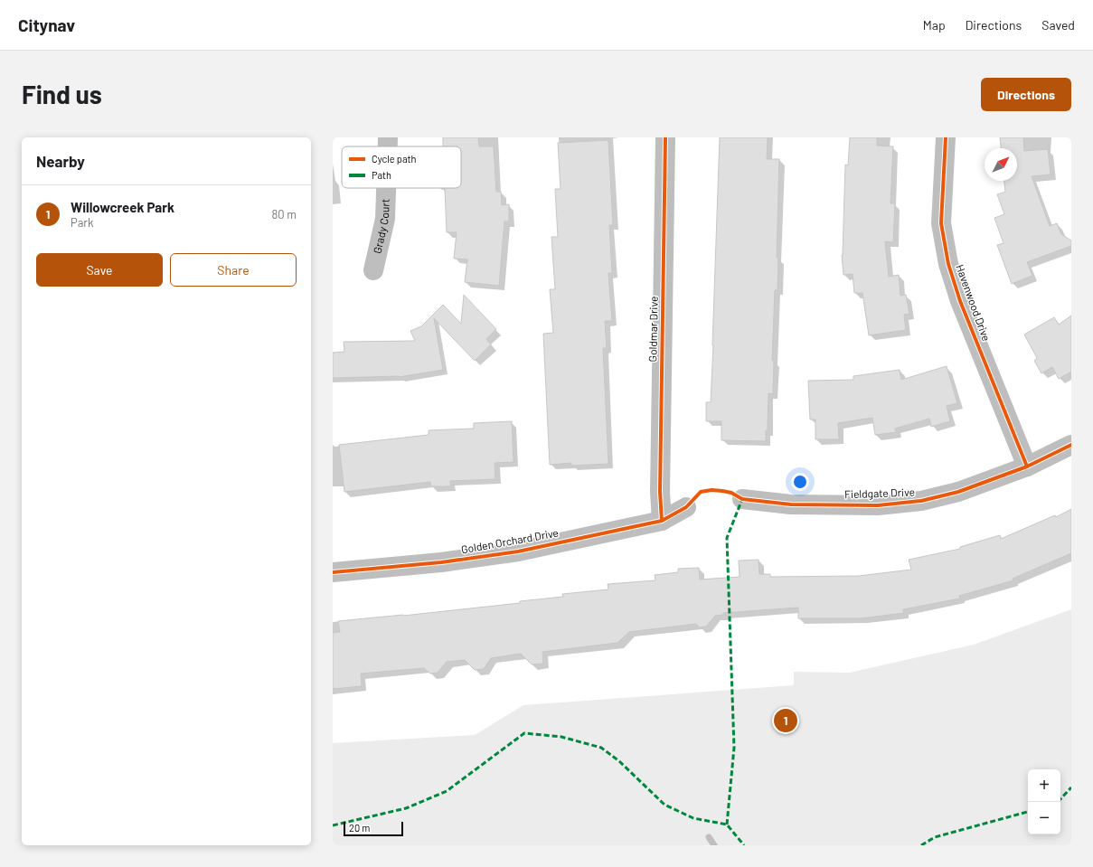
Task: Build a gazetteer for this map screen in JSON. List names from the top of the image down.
{
  "streets": {
    "street": [
      "Grady Court",
      "Havenwood Drive",
      "Goldmar Drive",
      "Fieldgate Drive",
      "Golden Orchard Drive"
    ]
  },
  "crossings": [
    ["Havenwood Drive", "Fieldgate Drive"],
    ["Goldmar Drive", "Golden Orchard Drive"]
  ],
  "legend": ["Cycle path", "Path"],
  "scale_bar": "20 m",
  "north": "top right",
  "page": {
    "header": "Citynav",
    "nav": ["Map", "Directions", "Saved"],
    "buttons": [
      "Directions",
      ["Save", "Share"]
    ],
    "title": "Find us",
    "heading": "Nearby",
    "list": [
      {
        "mark": "1",
        "name": "Willowcreek Park",
        "note": "Park",
        "value": "80 m"
      }
    ],
    "pins": "1",
    "map_buttons": ["+", "−"],
    "scale": "20 m"
  }
}
